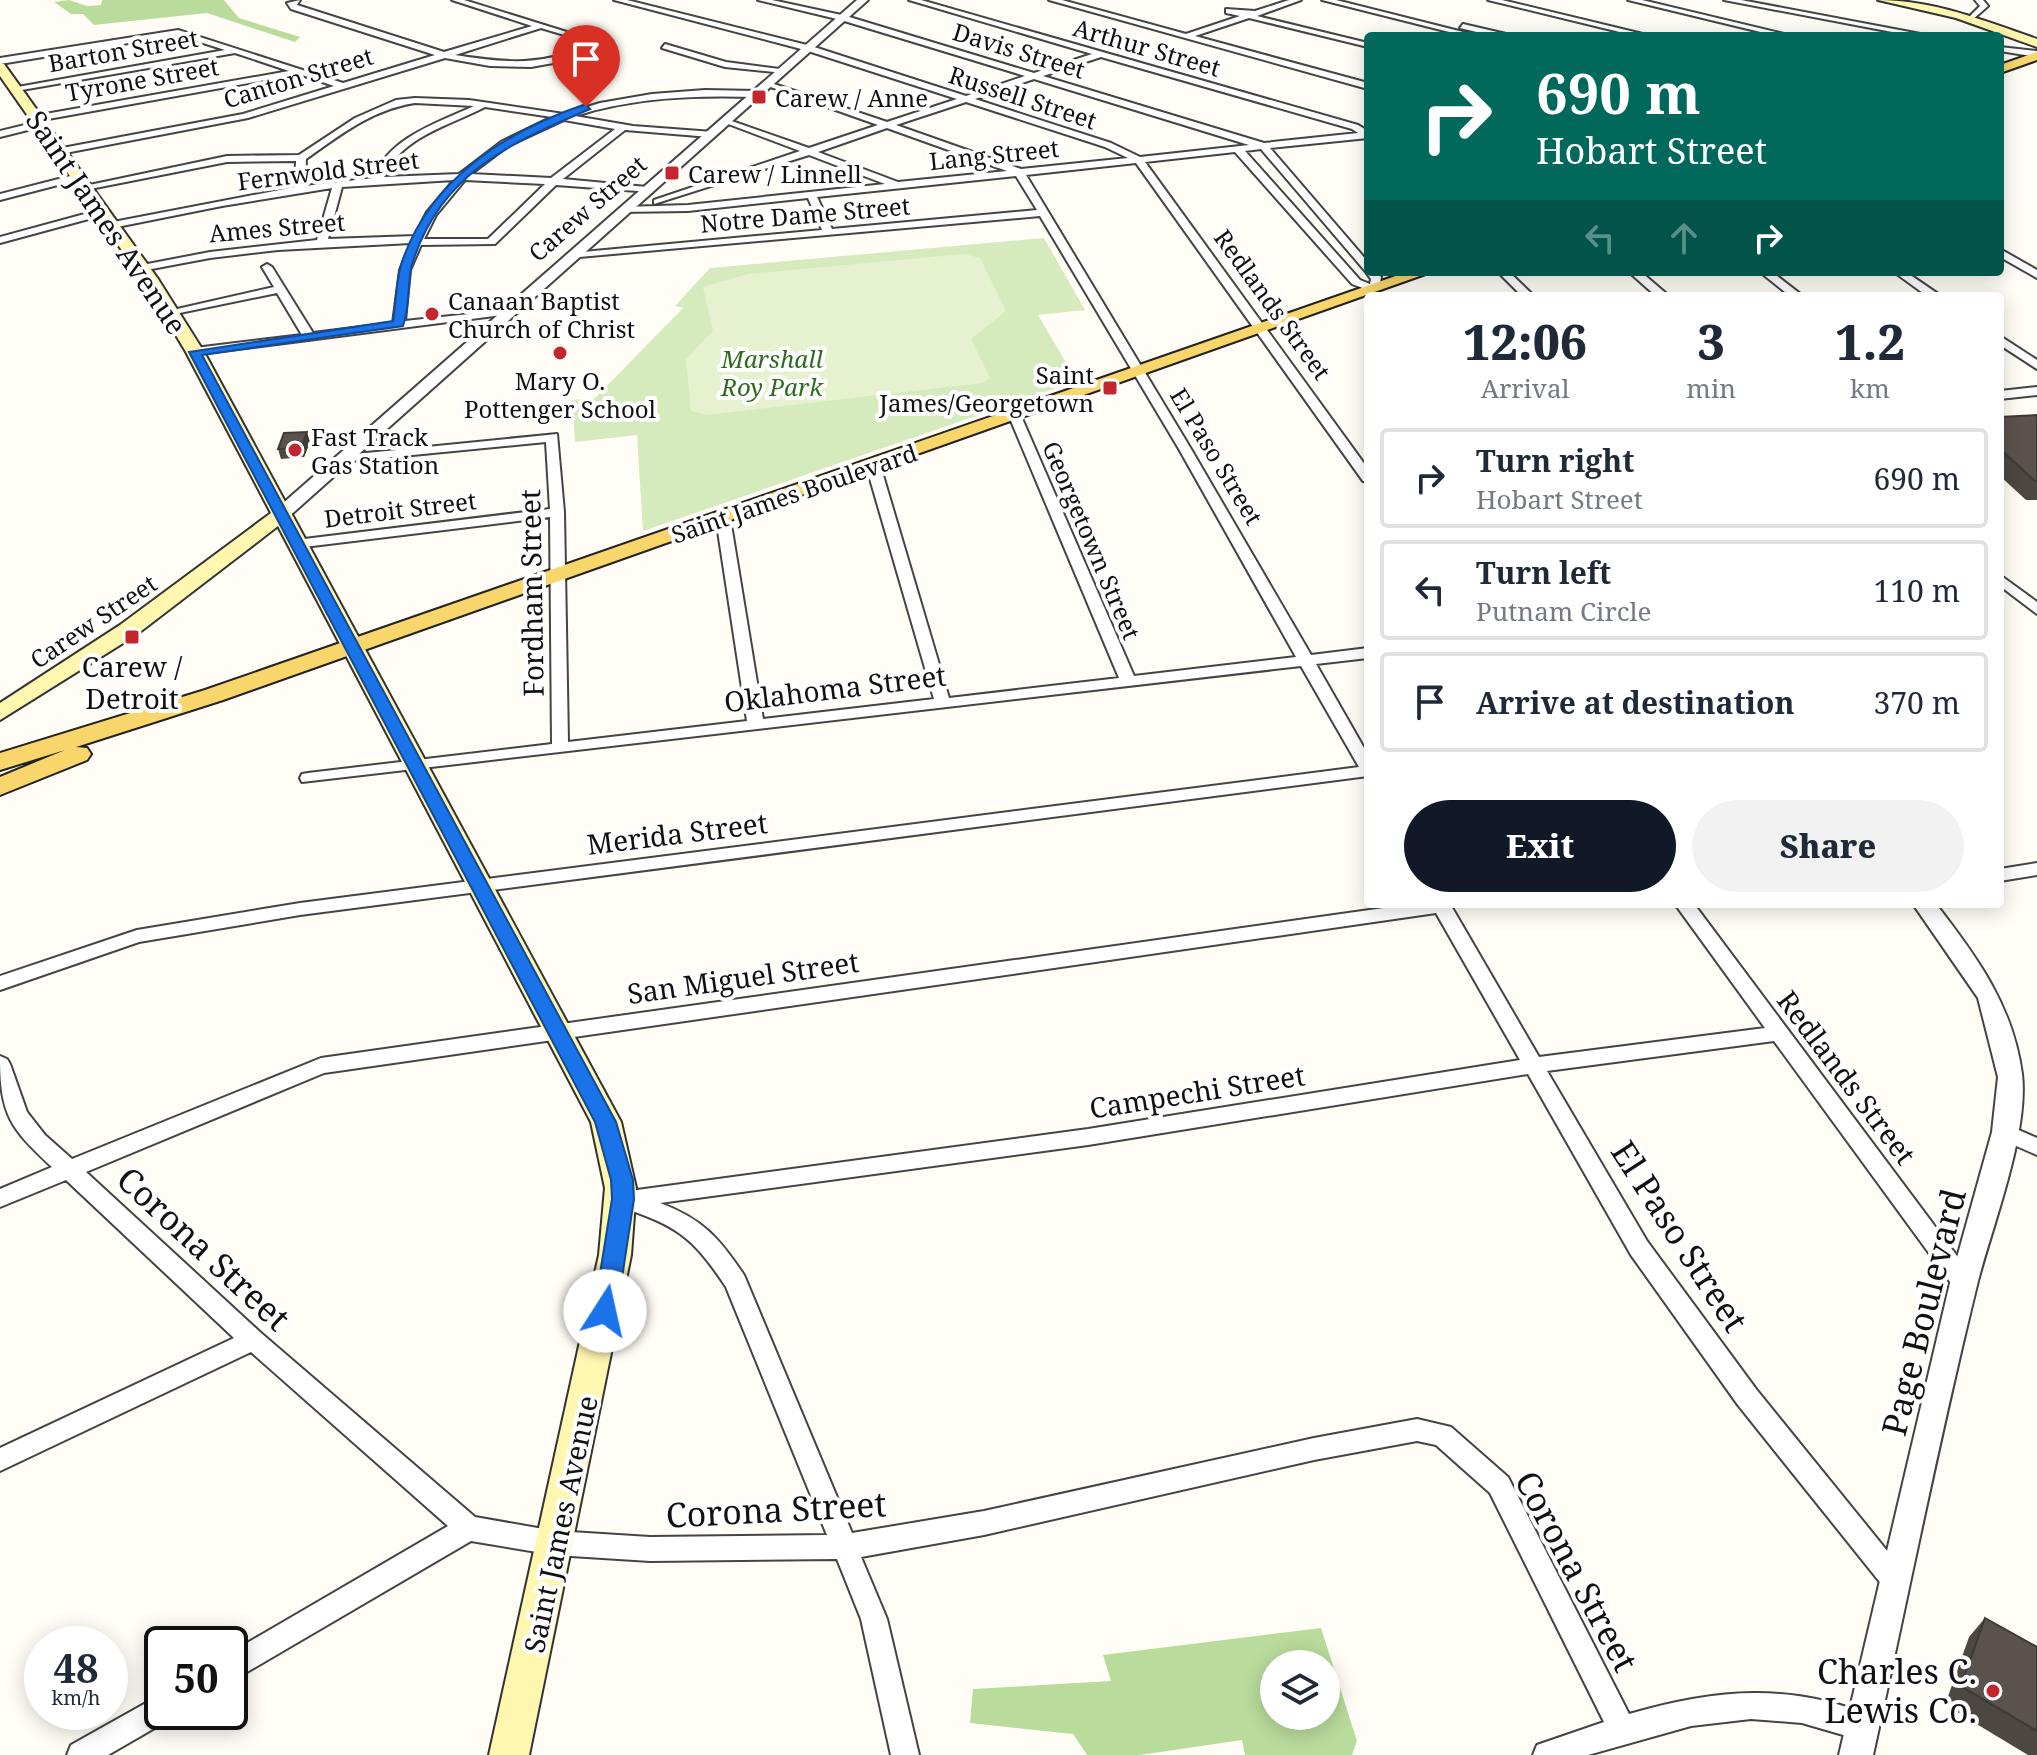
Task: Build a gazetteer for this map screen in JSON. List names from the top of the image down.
{
  "streets": {
    "main road": ["Carew Street", "Saint James Avenue", "Saint James Boulevard"],
    "street": [
      "Arthur Street",
      "Barton Street",
      "Davis Street",
      "Canton Street",
      "Tyrone Street",
      "Russell Street",
      "Lang Street",
      "Fernwold Street",
      "Notre Dame Street",
      "Ames Street",
      "Redlands Street",
      "El Paso Street",
      "Detroit Street",
      "Georgetown Street",
      "Fordham Street",
      "Oklahoma Street",
      "Merida Street",
      "San Miguel Street",
      "Campechi Street",
      "Corona Street",
      "Page Boulevard"
    ]
  },
  "crossings": [
    ["Barton Street", "Saint James Avenue"],
    ["Davis Street", "Lang Street"],
    ["Davis Street", "Carew Street"],
    ["Canton Street", "Saint James Avenue"],
    ["Tyrone Street", "Saint James Avenue"],
    ["Russell Street", "Lang Street"],
    ["Russell Street", "Carew Street"],
    ["Russell Street", "Redlands Street"],
    ["Lang Street", "Carew Street"],
    ["Lang Street", "Redlands Street"],
    ["Lang Street", "El Paso Street"],
    ["Fernwold Street", "Carew Street"],
    ["Fernwold Street", "Saint James Avenue"],
    ["Fernwold Street", "Ames Street"],
    ["Carew Street", "Notre Dame Street"],
    ["Carew Street", "Saint James Avenue"],
    ["Carew Street", "Fordham Street"],
    ["Notre Dame Street", "El Paso Street"],
    ["Saint James Avenue", "Ames Street"],
    ["Saint James Avenue", "Saint James Boulevard"],
    ["Saint James Avenue", "Detroit Street"],
    ["Saint James Avenue", "Oklahoma Street"],
    ["Saint James Avenue", "Merida Street"],
    ["Saint James Avenue", "San Miguel Street"],
    ["Saint James Avenue", "Campechi Street"],
    ["Saint James Avenue", "Corona Street"],
    ["Redlands Street", "Saint James Boulevard"],
    ["Redlands Street", "Campechi Street"],
    ["Redlands Street", "Page Boulevard"],
    ["El Paso Street", "Saint James Boulevard"],
    ["El Paso Street", "Oklahoma Street"],
    ["El Paso Street", "Campechi Street"],
    ["El Paso Street", "Page Boulevard"],
    ["Saint James Boulevard", "Georgetown Street"],
    ["Saint James Boulevard", "Fordham Street"],
    ["Detroit Street", "Fordham Street"],
    ["Georgetown Street", "Oklahoma Street"],
    ["Fordham Street", "Oklahoma Street"],
    ["San Miguel Street", "Corona Street"]
  ],
  "parks": ["Marshall Roy Park"],
  "places": {
    "transit": [
      "Carew / Anne",
      "Carew / Linnell",
      "Saint James/Georgetown",
      "Carew / Detroit"
    ],
    "other": [
      "Canaan Baptist Church of Christ",
      "Mary O. Pottenger School",
      "Fast Track Gas Station",
      "Charles C. Lewis Co."
    ]
  },
  "page": {
    "turn": ["690 m", "Hobart Street"],
    "eta": [
      "12:06",
      "Arrival",
      "3",
      "min",
      "1.2",
      "km"
    ],
    "list": [
      {
        "name": "Turn right",
        "note": "Hobart Street",
        "value": "690 m"
      },
      {
        "name": "Turn left",
        "note": "Putnam Circle",
        "value": "110 m"
      },
      {
        "name": "Arrive at destination",
        "value": "370 m"
      }
    ],
    "buttons": ["Exit", "Share"],
    "speed": "48 km/h",
    "limit": "50"
  }
}
